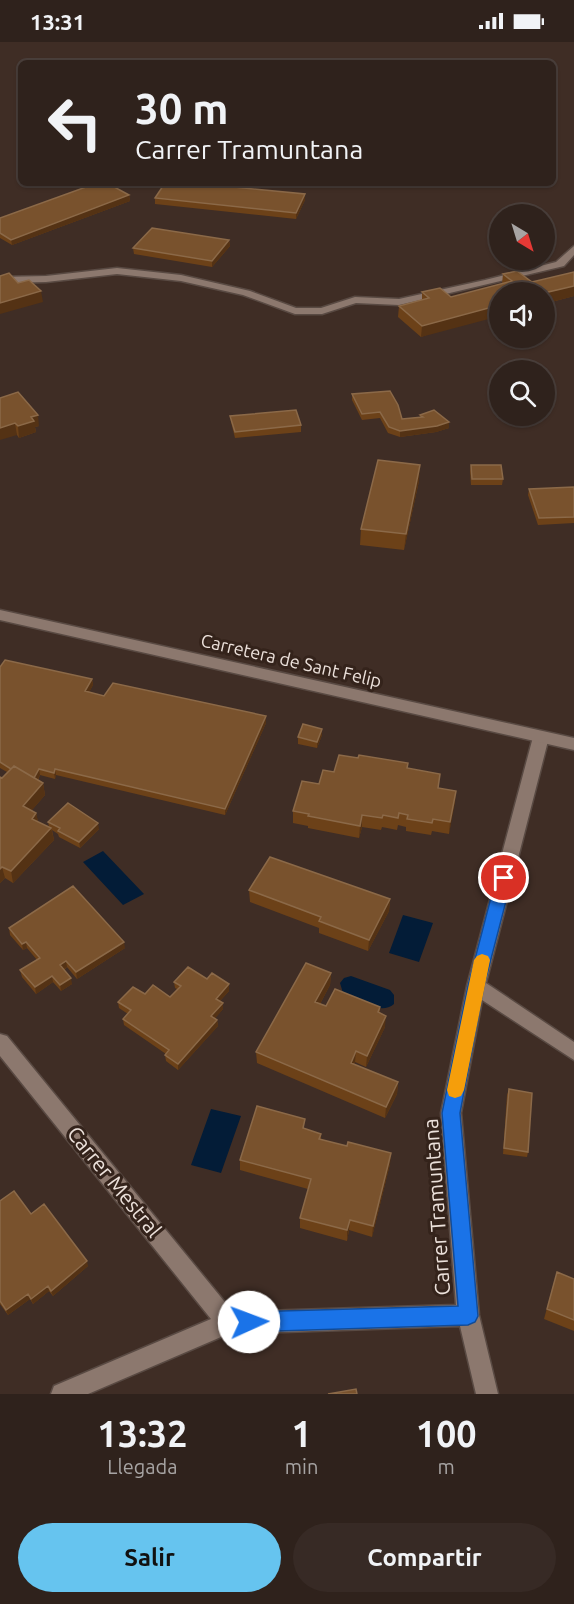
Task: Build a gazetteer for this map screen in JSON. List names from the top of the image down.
{
  "streets": {
    "street": ["Carretera de Sant Felip", "Carrer Mestral", "Carrer Tramuntana"]
  },
  "crossings": [
    ["Carretera de Sant Felip", "Carrer Tramuntana"]
  ],
  "north": "bottom right",
  "page": {
    "status": "13:31",
    "turn": ["30 m", "Carrer Tramuntana"],
    "eta": [
      "13:32",
      "Llegada",
      "1",
      "min",
      "100",
      "m"
    ],
    "buttons": ["Salir", "Compartir"]
  }
}
